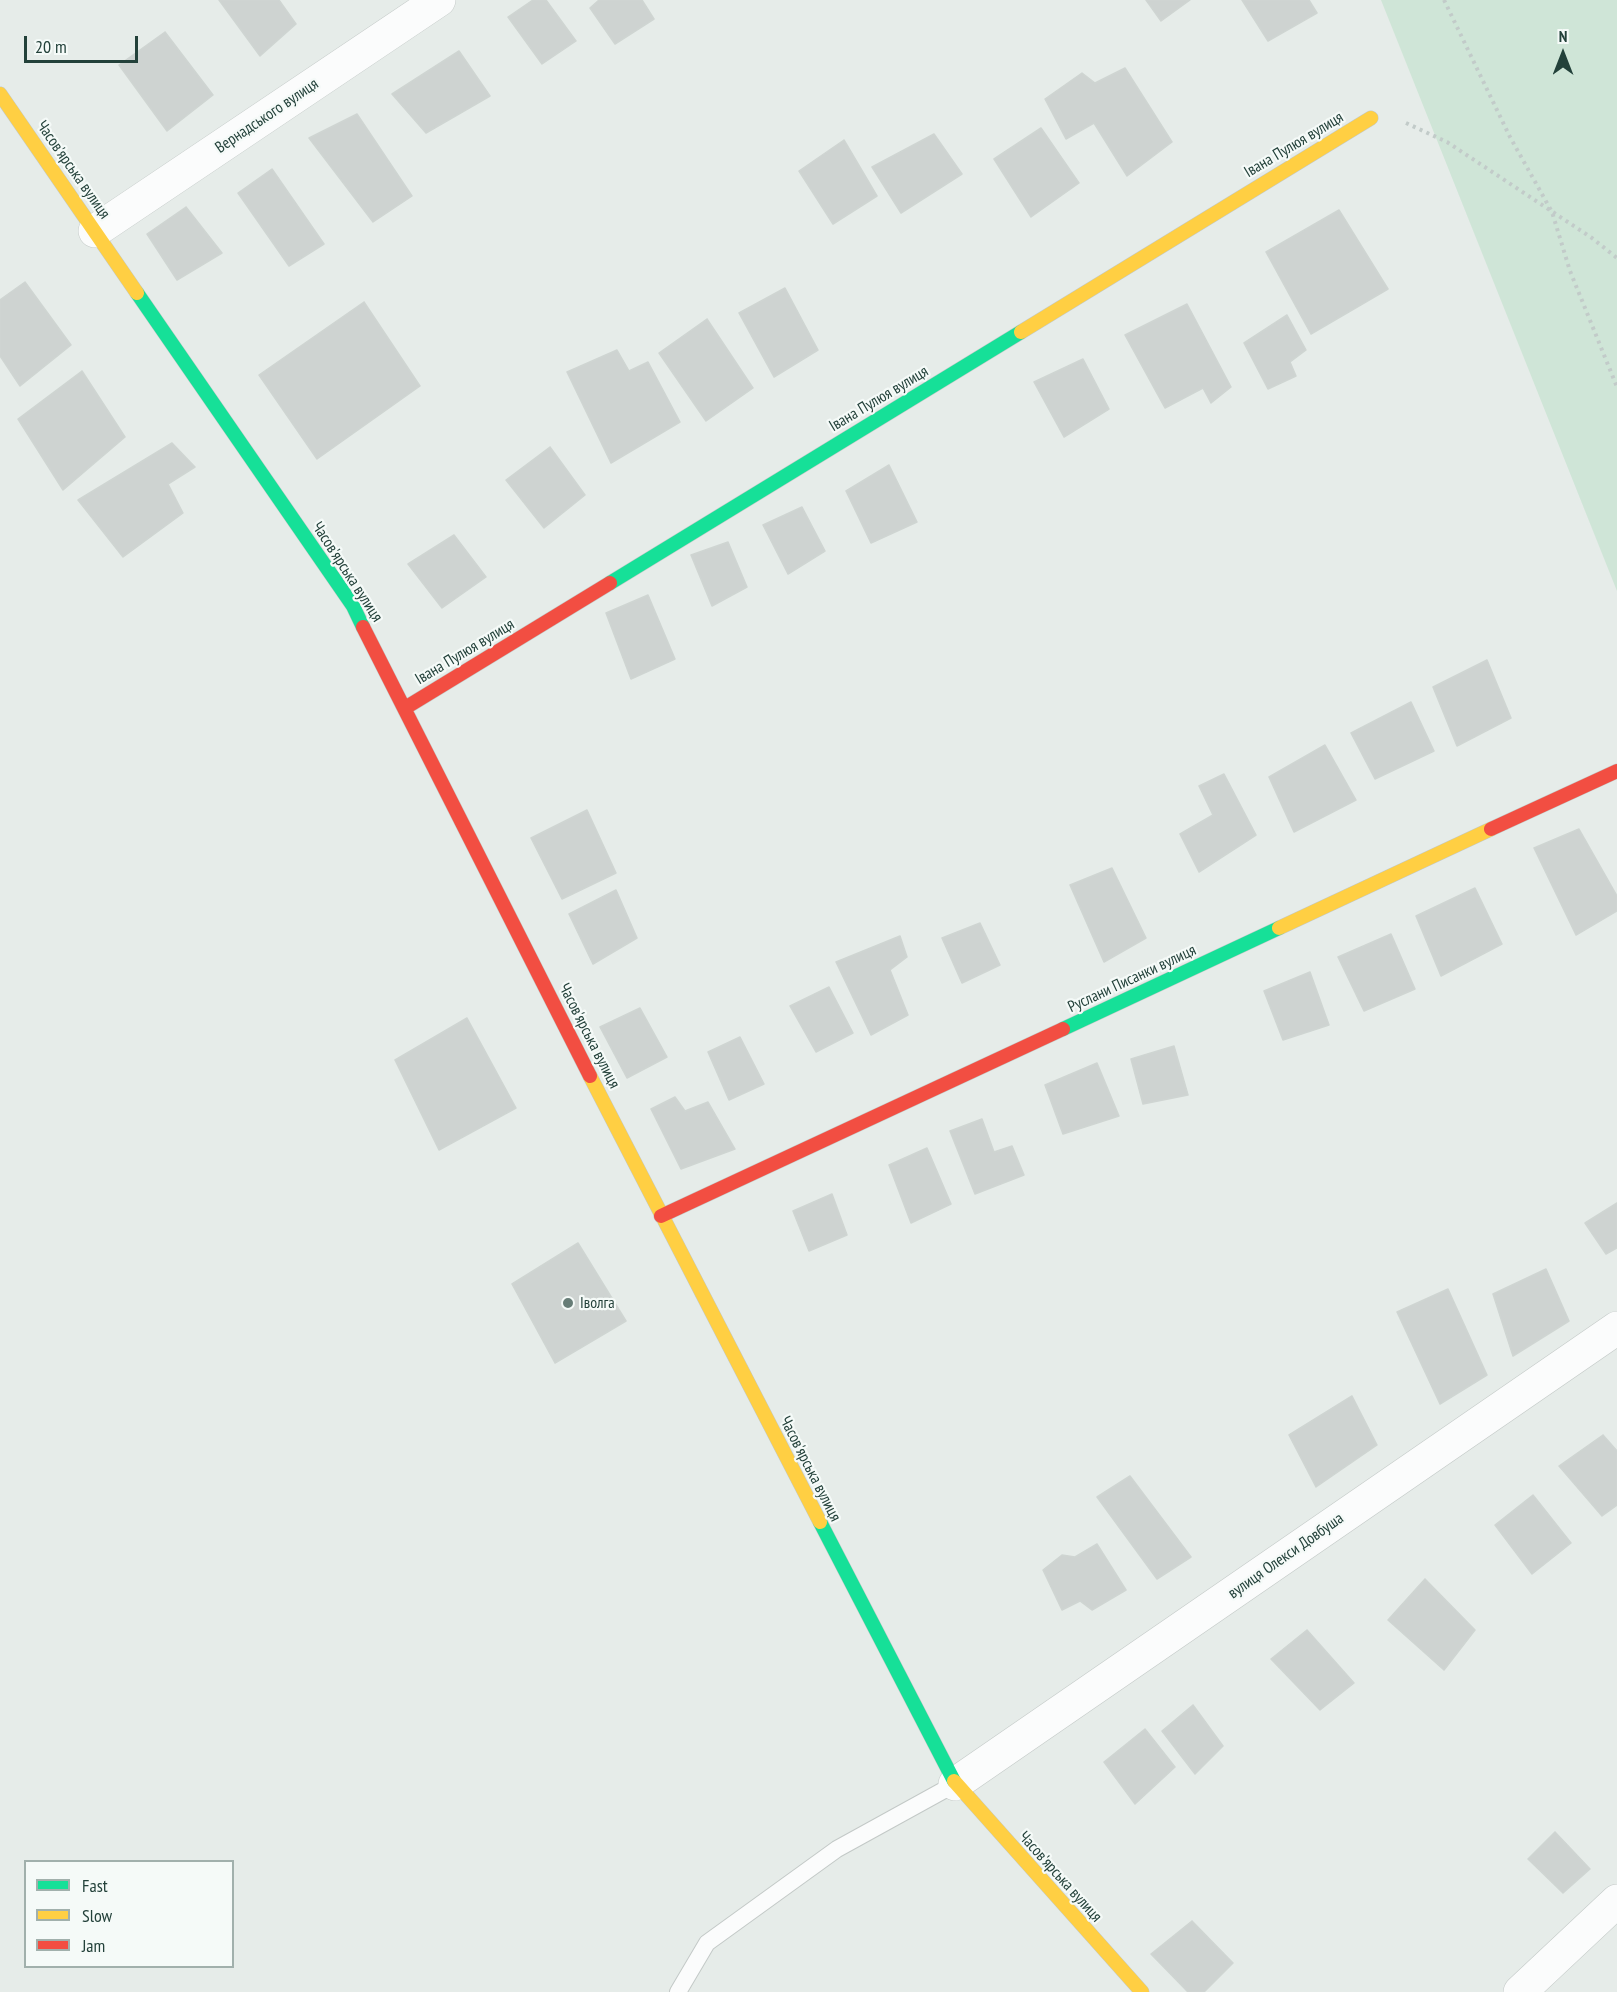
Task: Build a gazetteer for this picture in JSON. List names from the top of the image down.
{
  "streets": {
    "street": [
      "Вернадського вулиця",
      "Івана Пулюя вулиця",
      "Часов'ярська вулиця",
      "Руслани Писанки вулиця",
      "вулиця Олекси Довбуша"
    ]
  },
  "crossings": [
    ["Вернадського вулиця", "Часов'ярська вулиця"],
    ["Івана Пулюя вулиця", "Часов'ярська вулиця"],
    ["Часов'ярська вулиця", "Руслани Писанки вулиця"],
    ["Часов'ярська вулиця", "вулиця Олекси Довбуша"]
  ],
  "places": ["Іволга"],
  "legend": ["Fast", "Slow", "Jam"],
  "scale_bar": "20 m",
  "north": "top"
}
